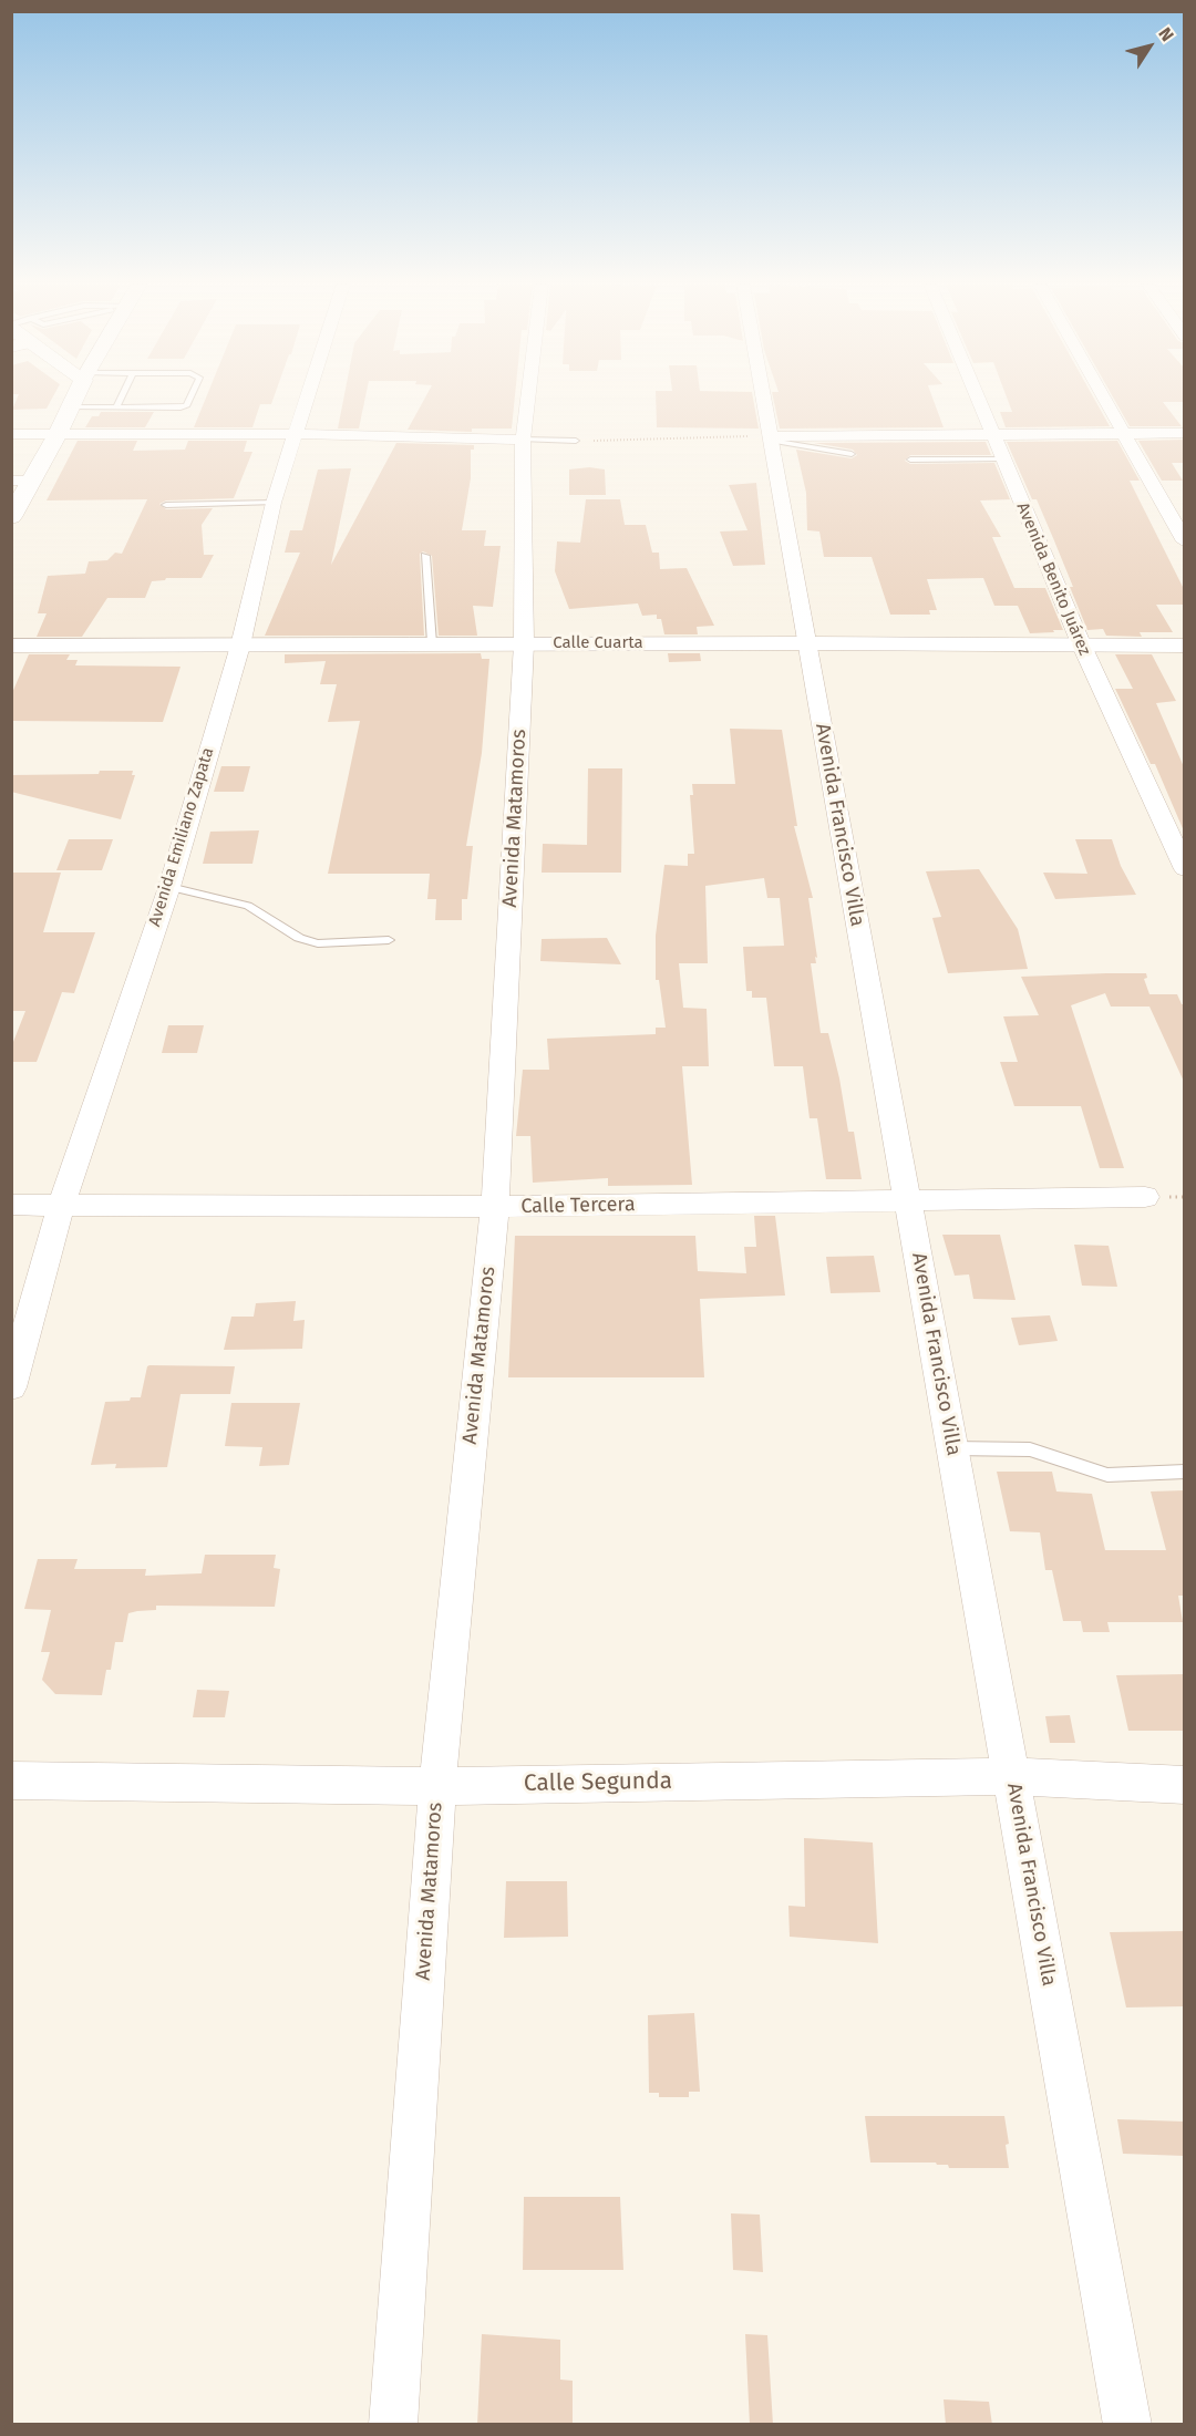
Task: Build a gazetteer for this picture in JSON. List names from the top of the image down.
{
  "streets": {
    "street": [
      "Avenida Benito Juárez",
      "Calle Cuarta",
      "Avenida Matamoros",
      "Avenida Francisco Villa",
      "Avenida Emiliano Zapata",
      "Calle Tercera",
      "Calle Segunda"
    ]
  },
  "crossings": [
    ["Avenida Benito Juárez", "Calle Cuarta"],
    ["Calle Cuarta", "Avenida Matamoros"],
    ["Calle Cuarta", "Avenida Francisco Villa"],
    ["Calle Cuarta", "Avenida Emiliano Zapata"],
    ["Avenida Matamoros", "Calle Tercera"],
    ["Avenida Matamoros", "Calle Segunda"],
    ["Avenida Francisco Villa", "Calle Tercera"],
    ["Avenida Francisco Villa", "Calle Segunda"],
    ["Avenida Emiliano Zapata", "Calle Tercera"]
  ],
  "north": "top right"
}
